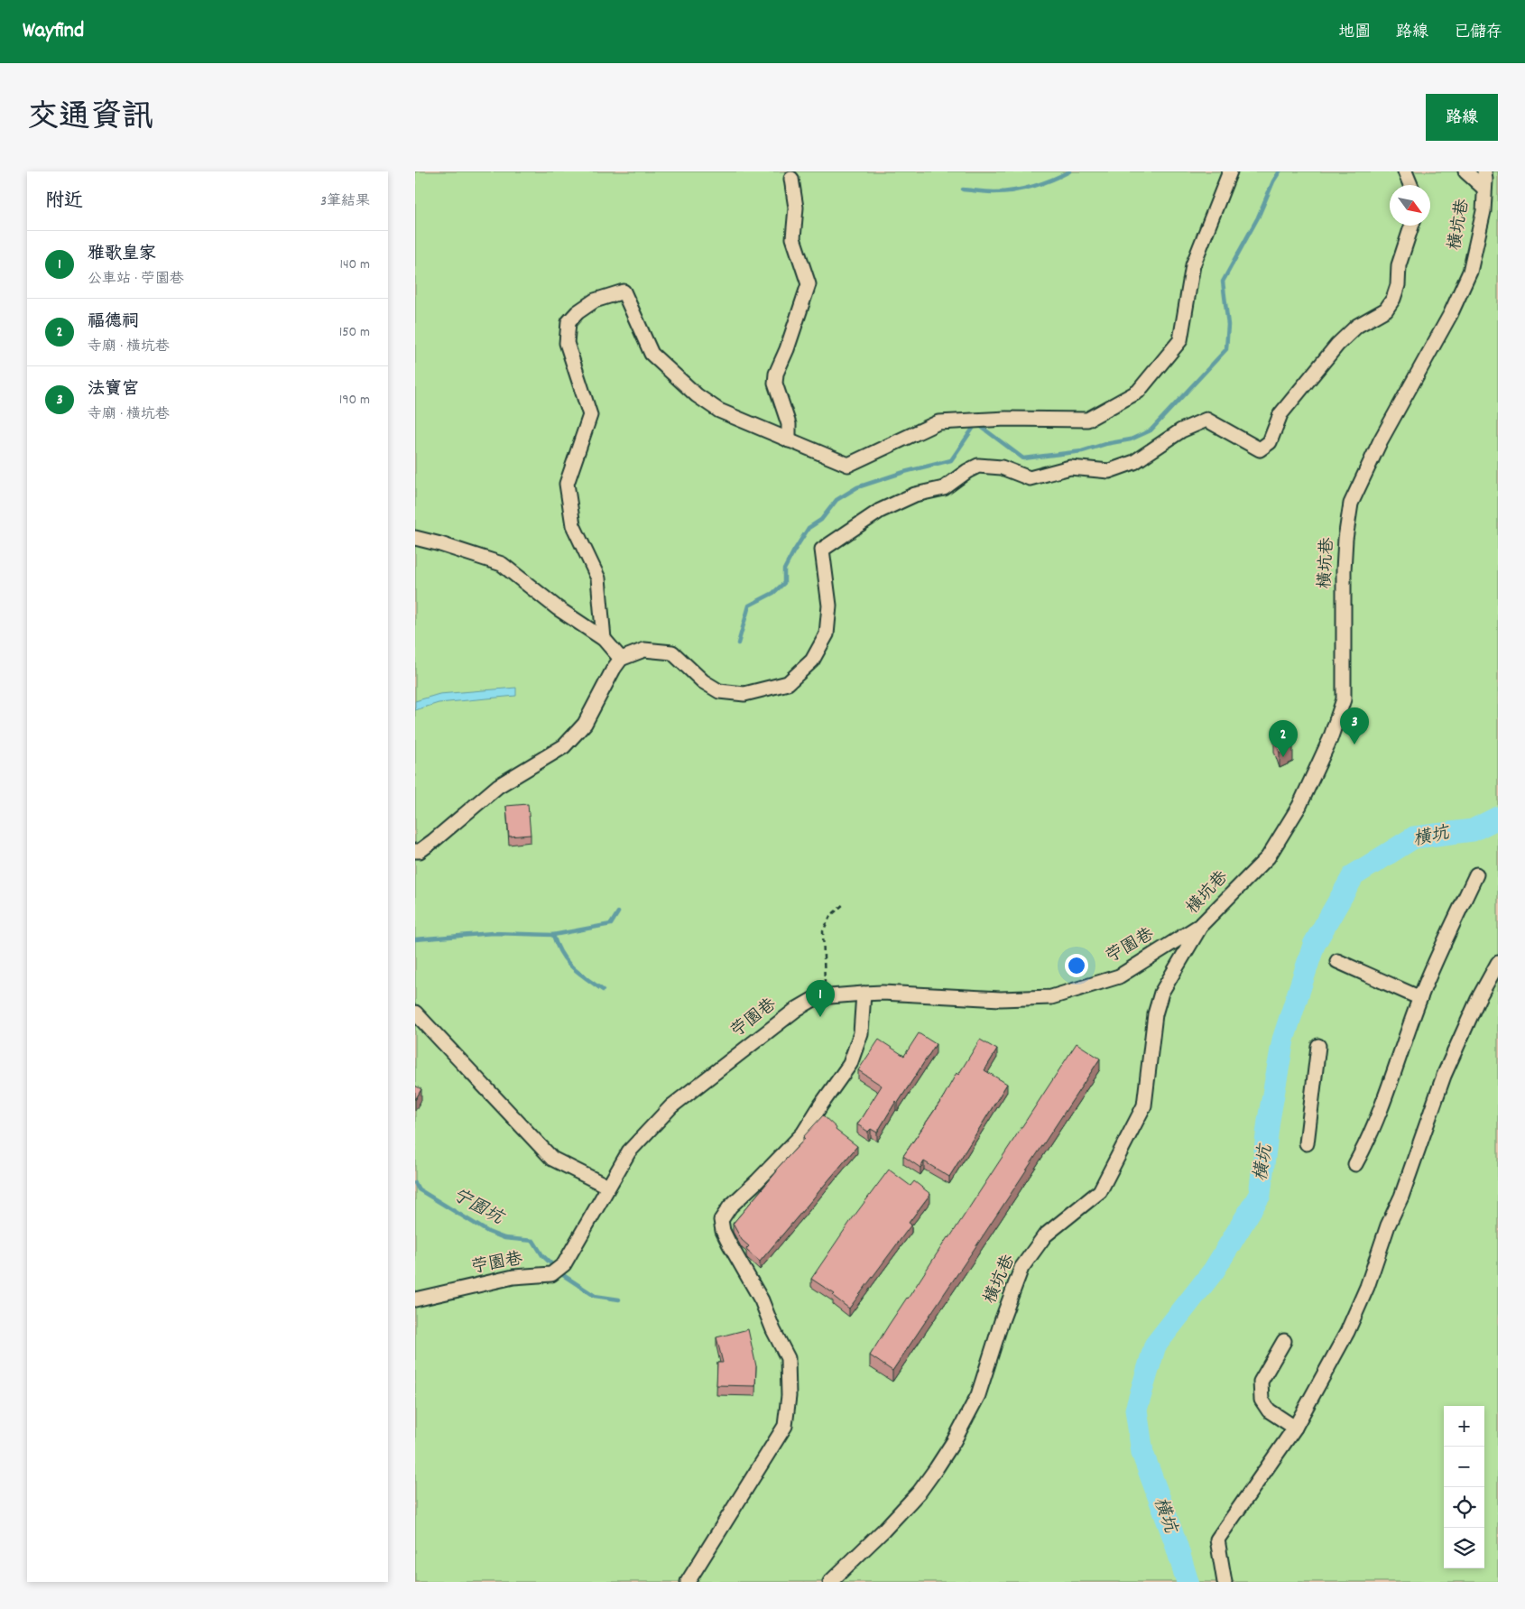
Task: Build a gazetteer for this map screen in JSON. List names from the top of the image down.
{
  "streets": {
    "street": ["橫坑巷", "苧園巷"]
  },
  "crossings": [
    ["橫坑巷", "苧園巷"]
  ],
  "water": ["橫坑", "宁園坑"],
  "north": "bottom right",
  "page": {
    "header": "Wayfind",
    "nav": ["地圖", "路線", "已儲存"],
    "title": "交通資訊",
    "buttons": "路線",
    "heading": ["附近", "3筆結果"],
    "list": [
      {
        "mark": "1",
        "name": "雅歌皇家",
        "note": "公車站 · 苧園巷",
        "value": "140 m"
      },
      {
        "mark": "2",
        "name": "福德祠",
        "note": "寺廟 · 橫坑巷",
        "value": "150 m"
      },
      {
        "mark": "3",
        "name": "法寶宮",
        "note": "寺廟 · 橫坑巷",
        "value": "190 m"
      }
    ],
    "pins": ["3", "2", "1"],
    "map_buttons": ["+", "−"]
  }
}
